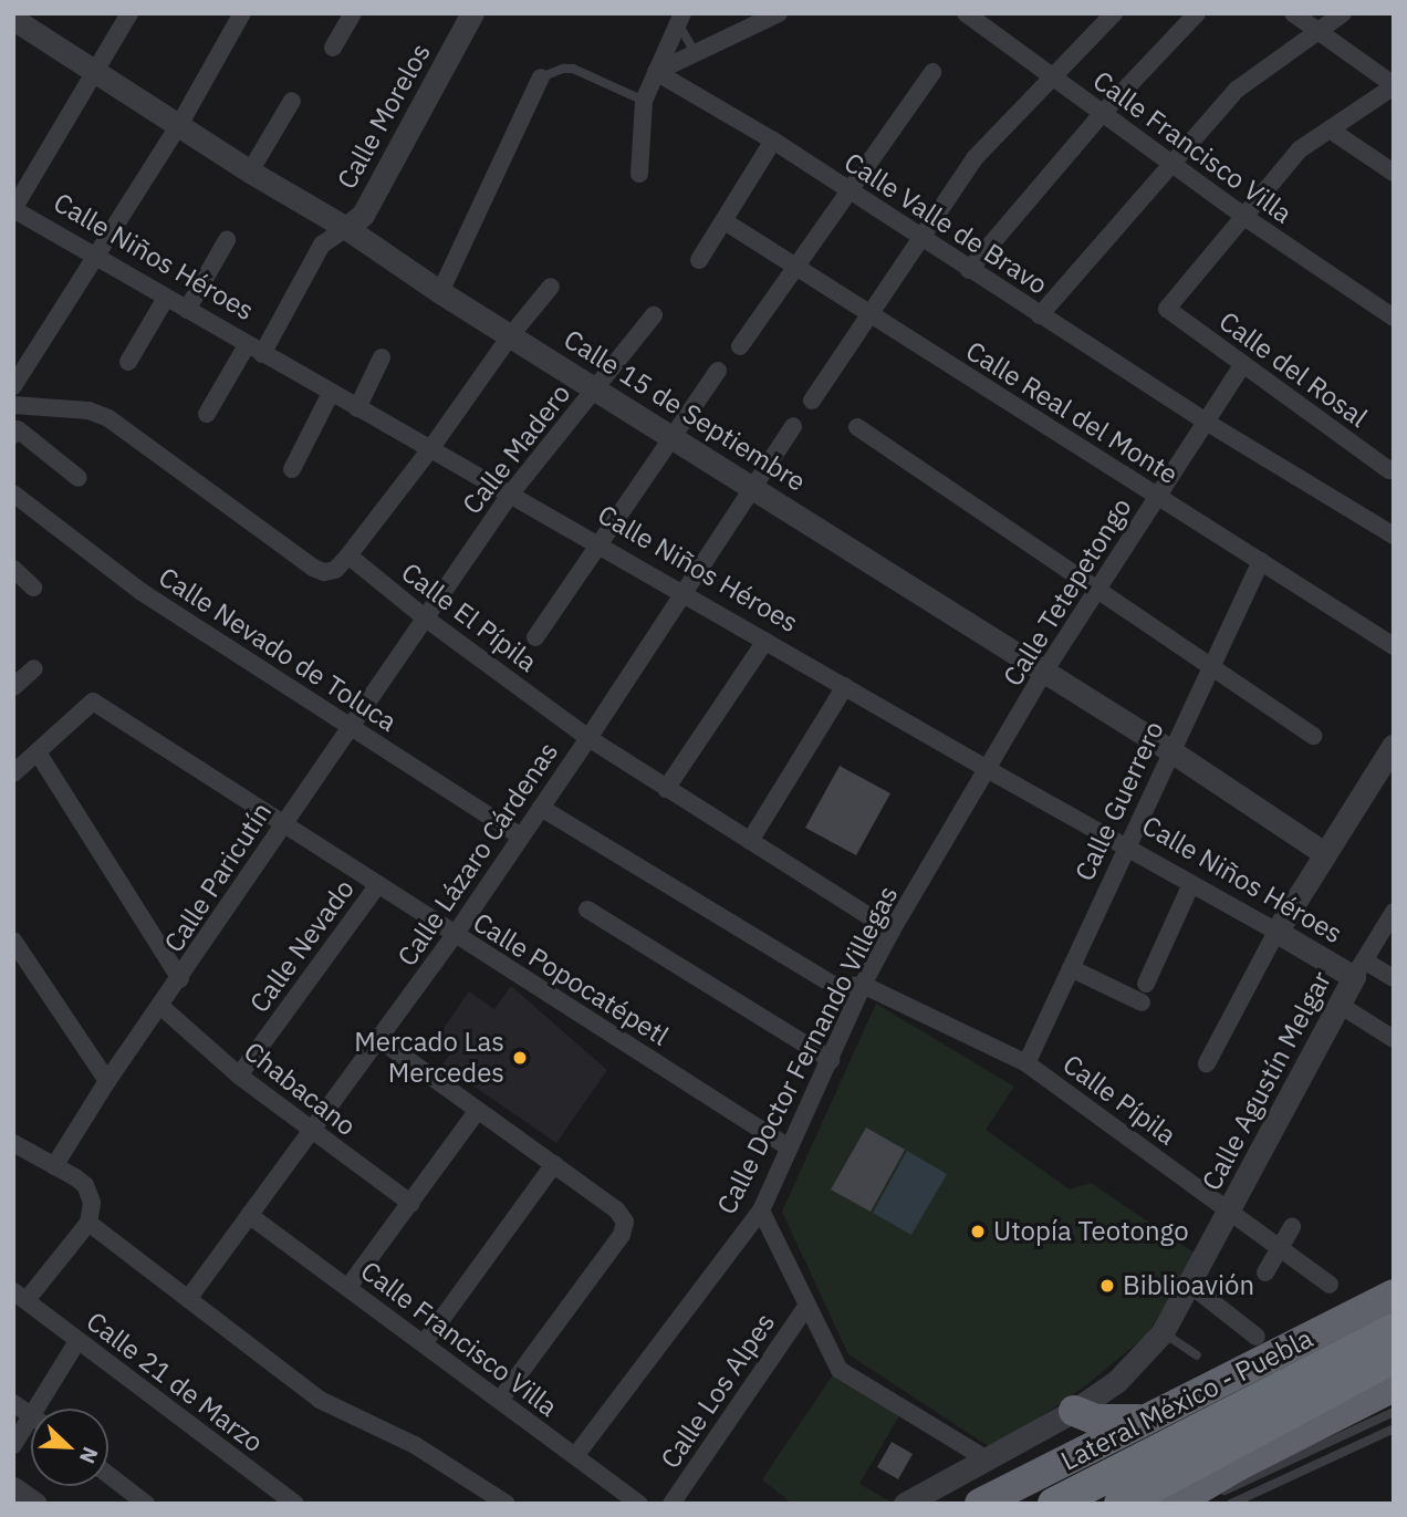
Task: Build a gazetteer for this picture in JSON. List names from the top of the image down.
{
  "streets": {
    "highway": ["Lateral México - Puebla"],
    "street": [
      "Calle Morelos",
      "Calle Francisco Villa",
      "Calle Valle de Bravo",
      "Calle Niños Héroes",
      "Calle del Rosal",
      "Calle 15 de Septiembre",
      "Calle Real del Monte",
      "Calle Madero",
      "Calle Tetepetongo",
      "Calle El Pípila",
      "Calle Nevado de Toluca",
      "Calle Guerrero",
      "Calle Lázaro Cárdenas",
      "Calle Paricutín",
      "Calle Nevado",
      "Calle Popocatépetl",
      "Calle Doctor Fernando Villegas",
      "Calle Agustín Melgar",
      "Chabacano",
      "Calle Pípila",
      "Calle 21 de Marzo",
      "Calle Los Alpes"
    ]
  },
  "crossings": [
    ["Calle Morelos", "Calle Niños Héroes"],
    ["Calle Morelos", "Calle 15 de Septiembre"],
    ["Calle Francisco Villa", "Calle del Rosal"],
    ["Calle Francisco Villa", "Calle Lázaro Cárdenas"],
    ["Calle Francisco Villa", "Calle Doctor Fernando Villegas"],
    ["Calle Valle de Bravo", "Calle Tetepetongo"],
    ["Calle Niños Héroes", "Calle Madero"],
    ["Calle Niños Héroes", "Calle Tetepetongo"],
    ["Calle Niños Héroes", "Calle Guerrero"],
    ["Calle Niños Héroes", "Calle Lázaro Cárdenas"],
    ["Calle Niños Héroes", "Calle Doctor Fernando Villegas"],
    ["Calle Niños Héroes", "Calle Agustín Melgar"],
    ["Calle del Rosal", "Calle Tetepetongo"],
    ["Calle 15 de Septiembre", "Calle Madero"],
    ["Calle 15 de Septiembre", "Calle Tetepetongo"],
    ["Calle 15 de Septiembre", "Calle Guerrero"],
    ["Calle 15 de Septiembre", "Calle Lázaro Cárdenas"],
    ["Calle Real del Monte", "Calle Tetepetongo"],
    ["Calle Real del Monte", "Calle Guerrero"],
    ["Calle Madero", "Calle El Pípila"],
    ["Calle Madero", "Calle Paricutín"],
    ["Calle Tetepetongo", "Calle Doctor Fernando Villegas"],
    ["Calle El Pípila", "Calle Lázaro Cárdenas"],
    ["Calle El Pípila", "Calle Paricutín"],
    ["Calle El Pípila", "Calle Doctor Fernando Villegas"],
    ["Calle Nevado de Toluca", "Calle Lázaro Cárdenas"],
    ["Calle Nevado de Toluca", "Calle Paricutín"],
    ["Calle Guerrero", "Calle Pípila"],
    ["Calle Lázaro Cárdenas", "Calle Popocatépetl"],
    ["Calle Lázaro Cárdenas", "Chabacano"],
    ["Calle Paricutín", "Calle Popocatépetl"],
    ["Calle Paricutín", "Chabacano"],
    ["Calle Nevado", "Calle Popocatépetl"],
    ["Calle Nevado", "Chabacano"],
    ["Calle Popocatépetl", "Calle Doctor Fernando Villegas"],
    ["Calle Doctor Fernando Villegas", "Calle Pípila"],
    ["Calle Agustín Melgar", "Calle Pípila"]
  ],
  "places": ["Mercado Las Mercedes", "Utopía Teotongo", "Biblioavión"],
  "north": "bottom right"
}
